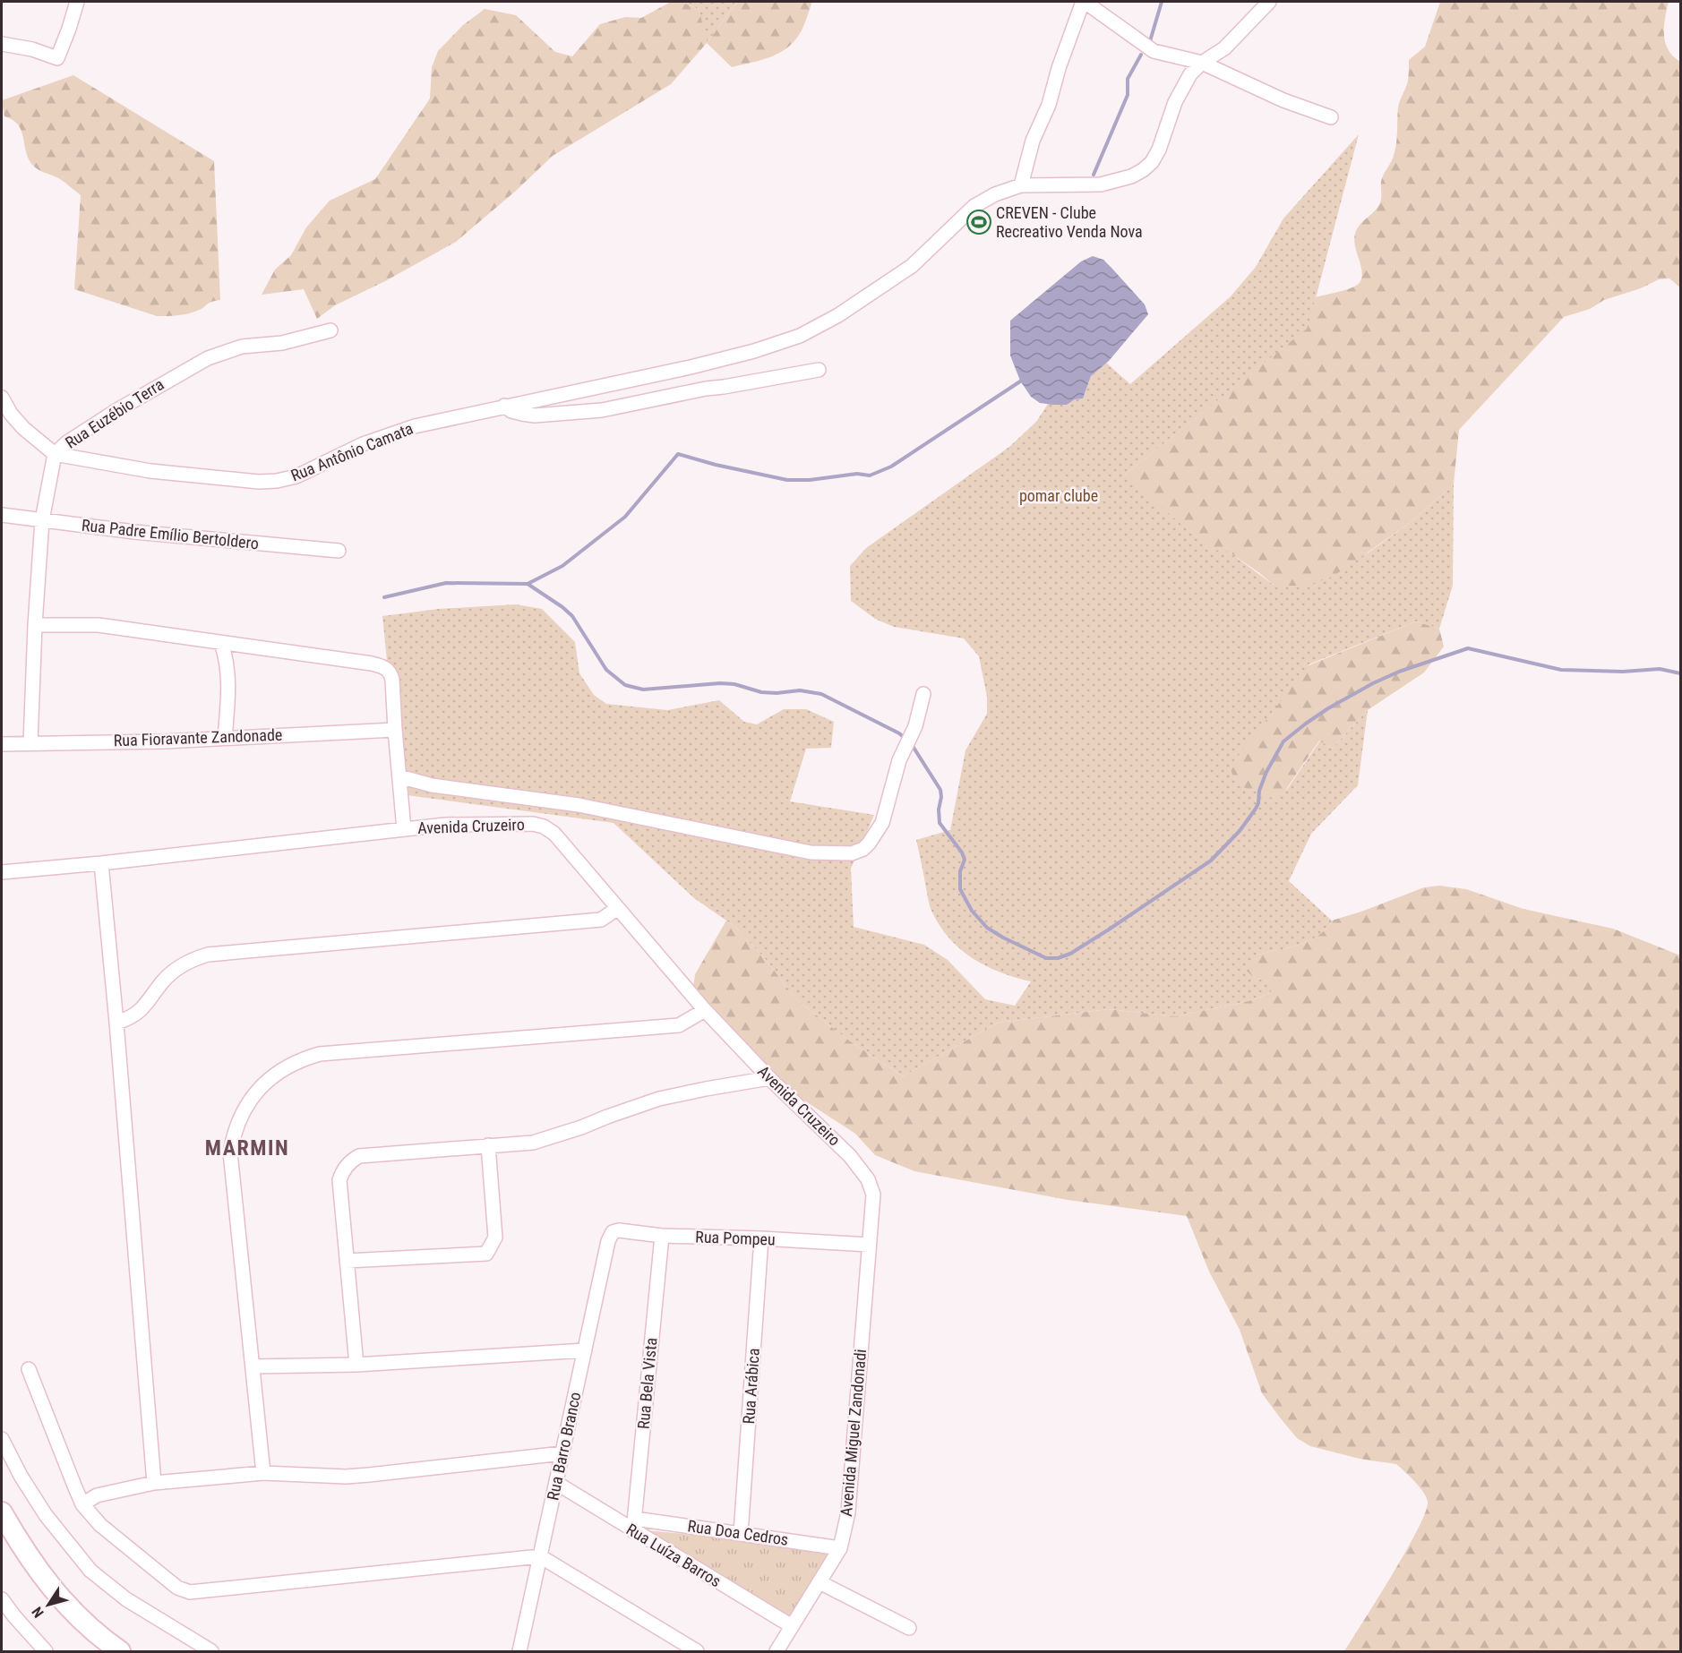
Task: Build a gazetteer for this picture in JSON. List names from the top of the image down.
{
  "streets": {
    "street": [
      "Rua Euzébio Terra",
      "Rua Antônio Camata",
      "Rua Padre Emílio Bertoldero",
      "Rua Fioravante Zandonade",
      "Avenida Cruzeiro",
      "Rua Pompeu",
      "Rua Bela Vista",
      "Rua Arábica",
      "Avenida Miguel Zandonadi",
      "Rua Barro Branco",
      "Rua Doa Cedros",
      "Rua Luíza Barros"
    ]
  },
  "crossings": [
    ["Rua Euzébio Terra", "Rua Antônio Camata"],
    ["Rua Euzébio Terra", "Rua Padre Emílio Bertoldero"],
    ["Rua Euzébio Terra", "Rua Fioravante Zandonade"],
    ["Avenida Cruzeiro", "Avenida Miguel Zandonadi"],
    ["Rua Pompeu", "Rua Bela Vista"],
    ["Rua Pompeu", "Rua Arábica"],
    ["Rua Pompeu", "Avenida Miguel Zandonadi"],
    ["Rua Pompeu", "Rua Barro Branco"],
    ["Rua Bela Vista", "Rua Doa Cedros"],
    ["Rua Bela Vista", "Rua Luíza Barros"],
    ["Rua Arábica", "Rua Doa Cedros"],
    ["Avenida Miguel Zandonadi", "Rua Doa Cedros"],
    ["Avenida Miguel Zandonadi", "Rua Luíza Barros"],
    ["Rua Barro Branco", "Rua Luíza Barros"],
    ["Rua Doa Cedros", "Rua Luíza Barros"]
  ],
  "districts": ["MARMIN"],
  "parks": ["pomar clube"],
  "places": {
    "sports": ["CREVEN - Clube Recreativo Venda Nova"]
  },
  "north": "bottom left"
}
